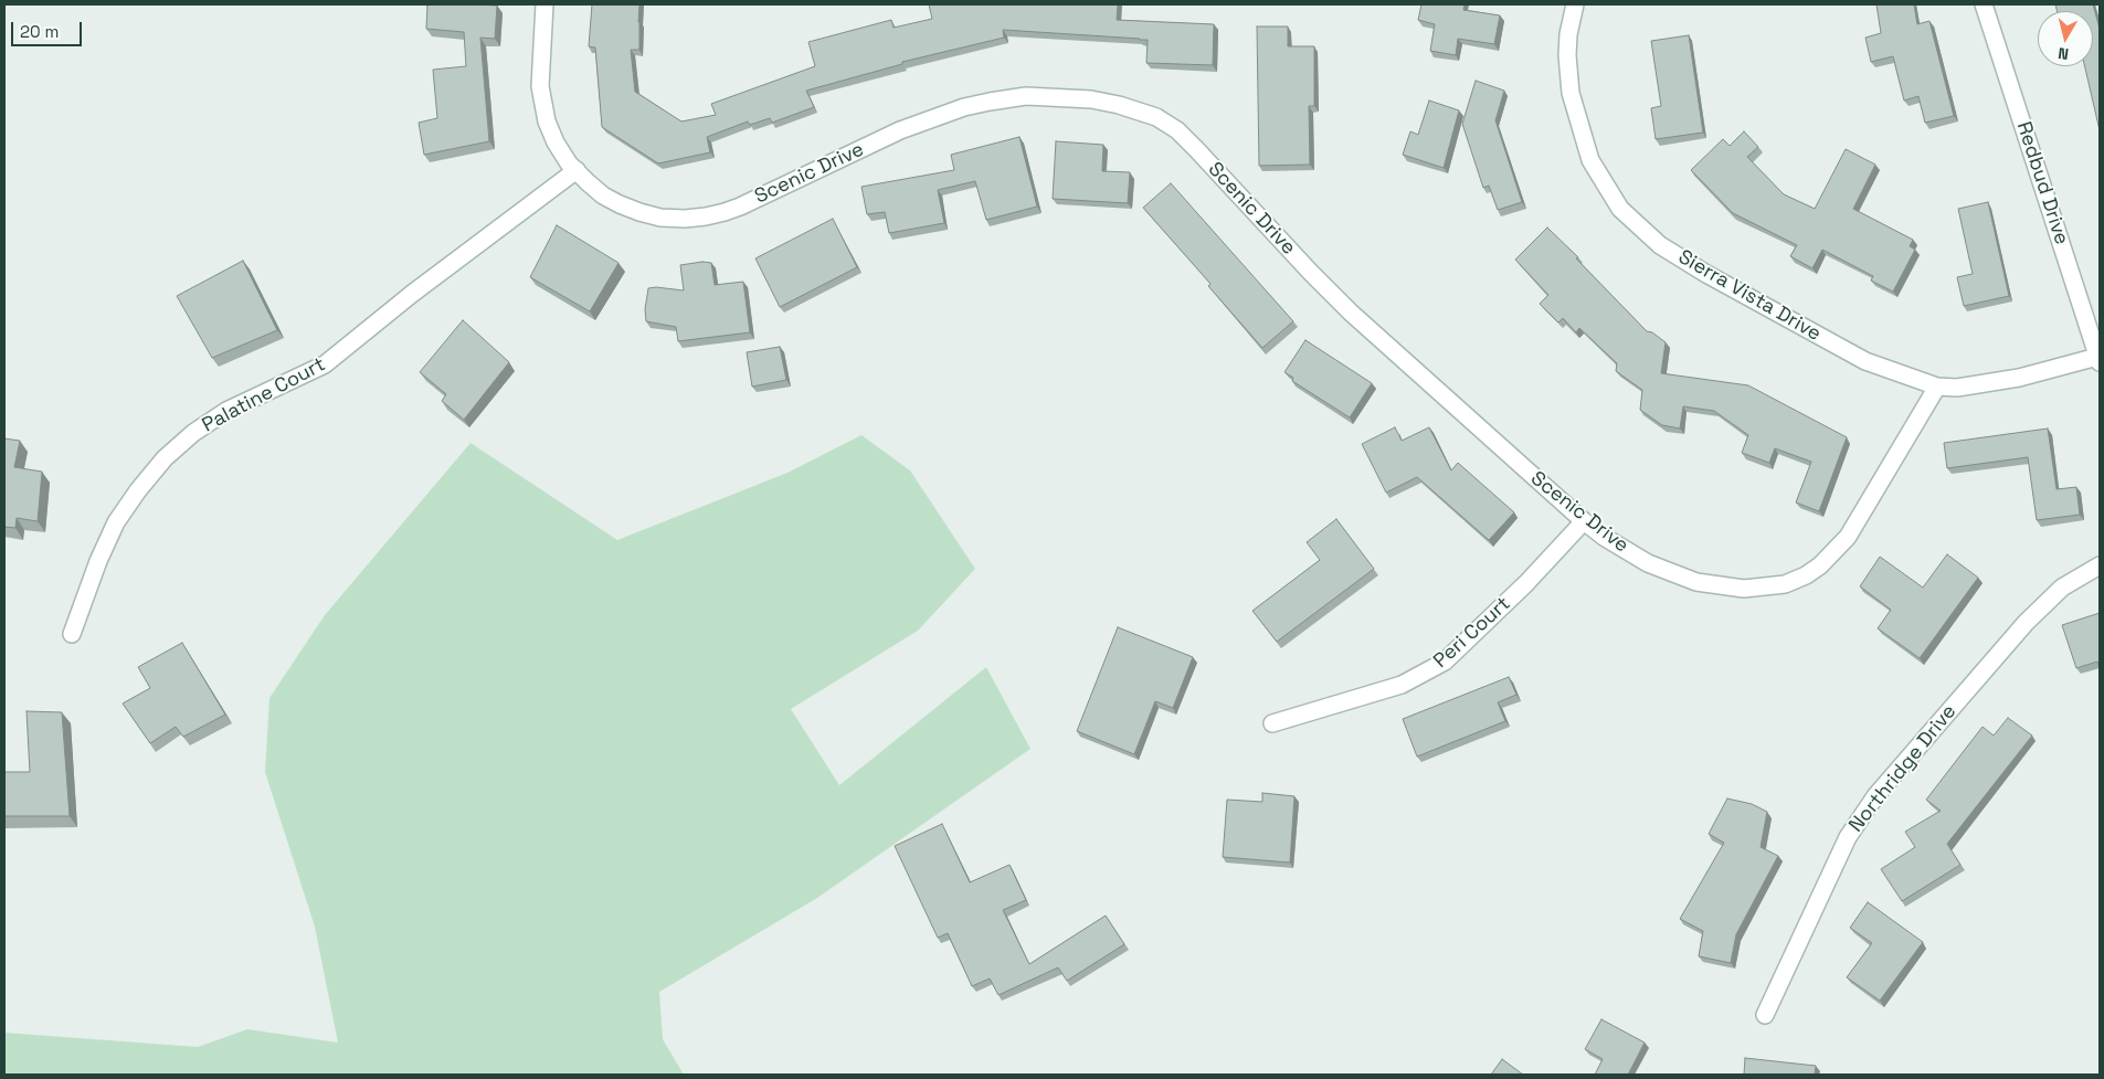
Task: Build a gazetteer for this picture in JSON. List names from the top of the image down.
{
  "streets": {
    "street": [
      "Scenic Drive",
      "Redbud Drive",
      "Sierra Vista Drive",
      "Palatine Court",
      "Peri Court",
      "Northridge Drive"
    ]
  },
  "crossings": [
    ["Scenic Drive", "Sierra Vista Drive"],
    ["Scenic Drive", "Palatine Court"],
    ["Scenic Drive", "Peri Court"],
    ["Redbud Drive", "Sierra Vista Drive"]
  ],
  "scale_bar": "20 m",
  "north": "bottom"
}
